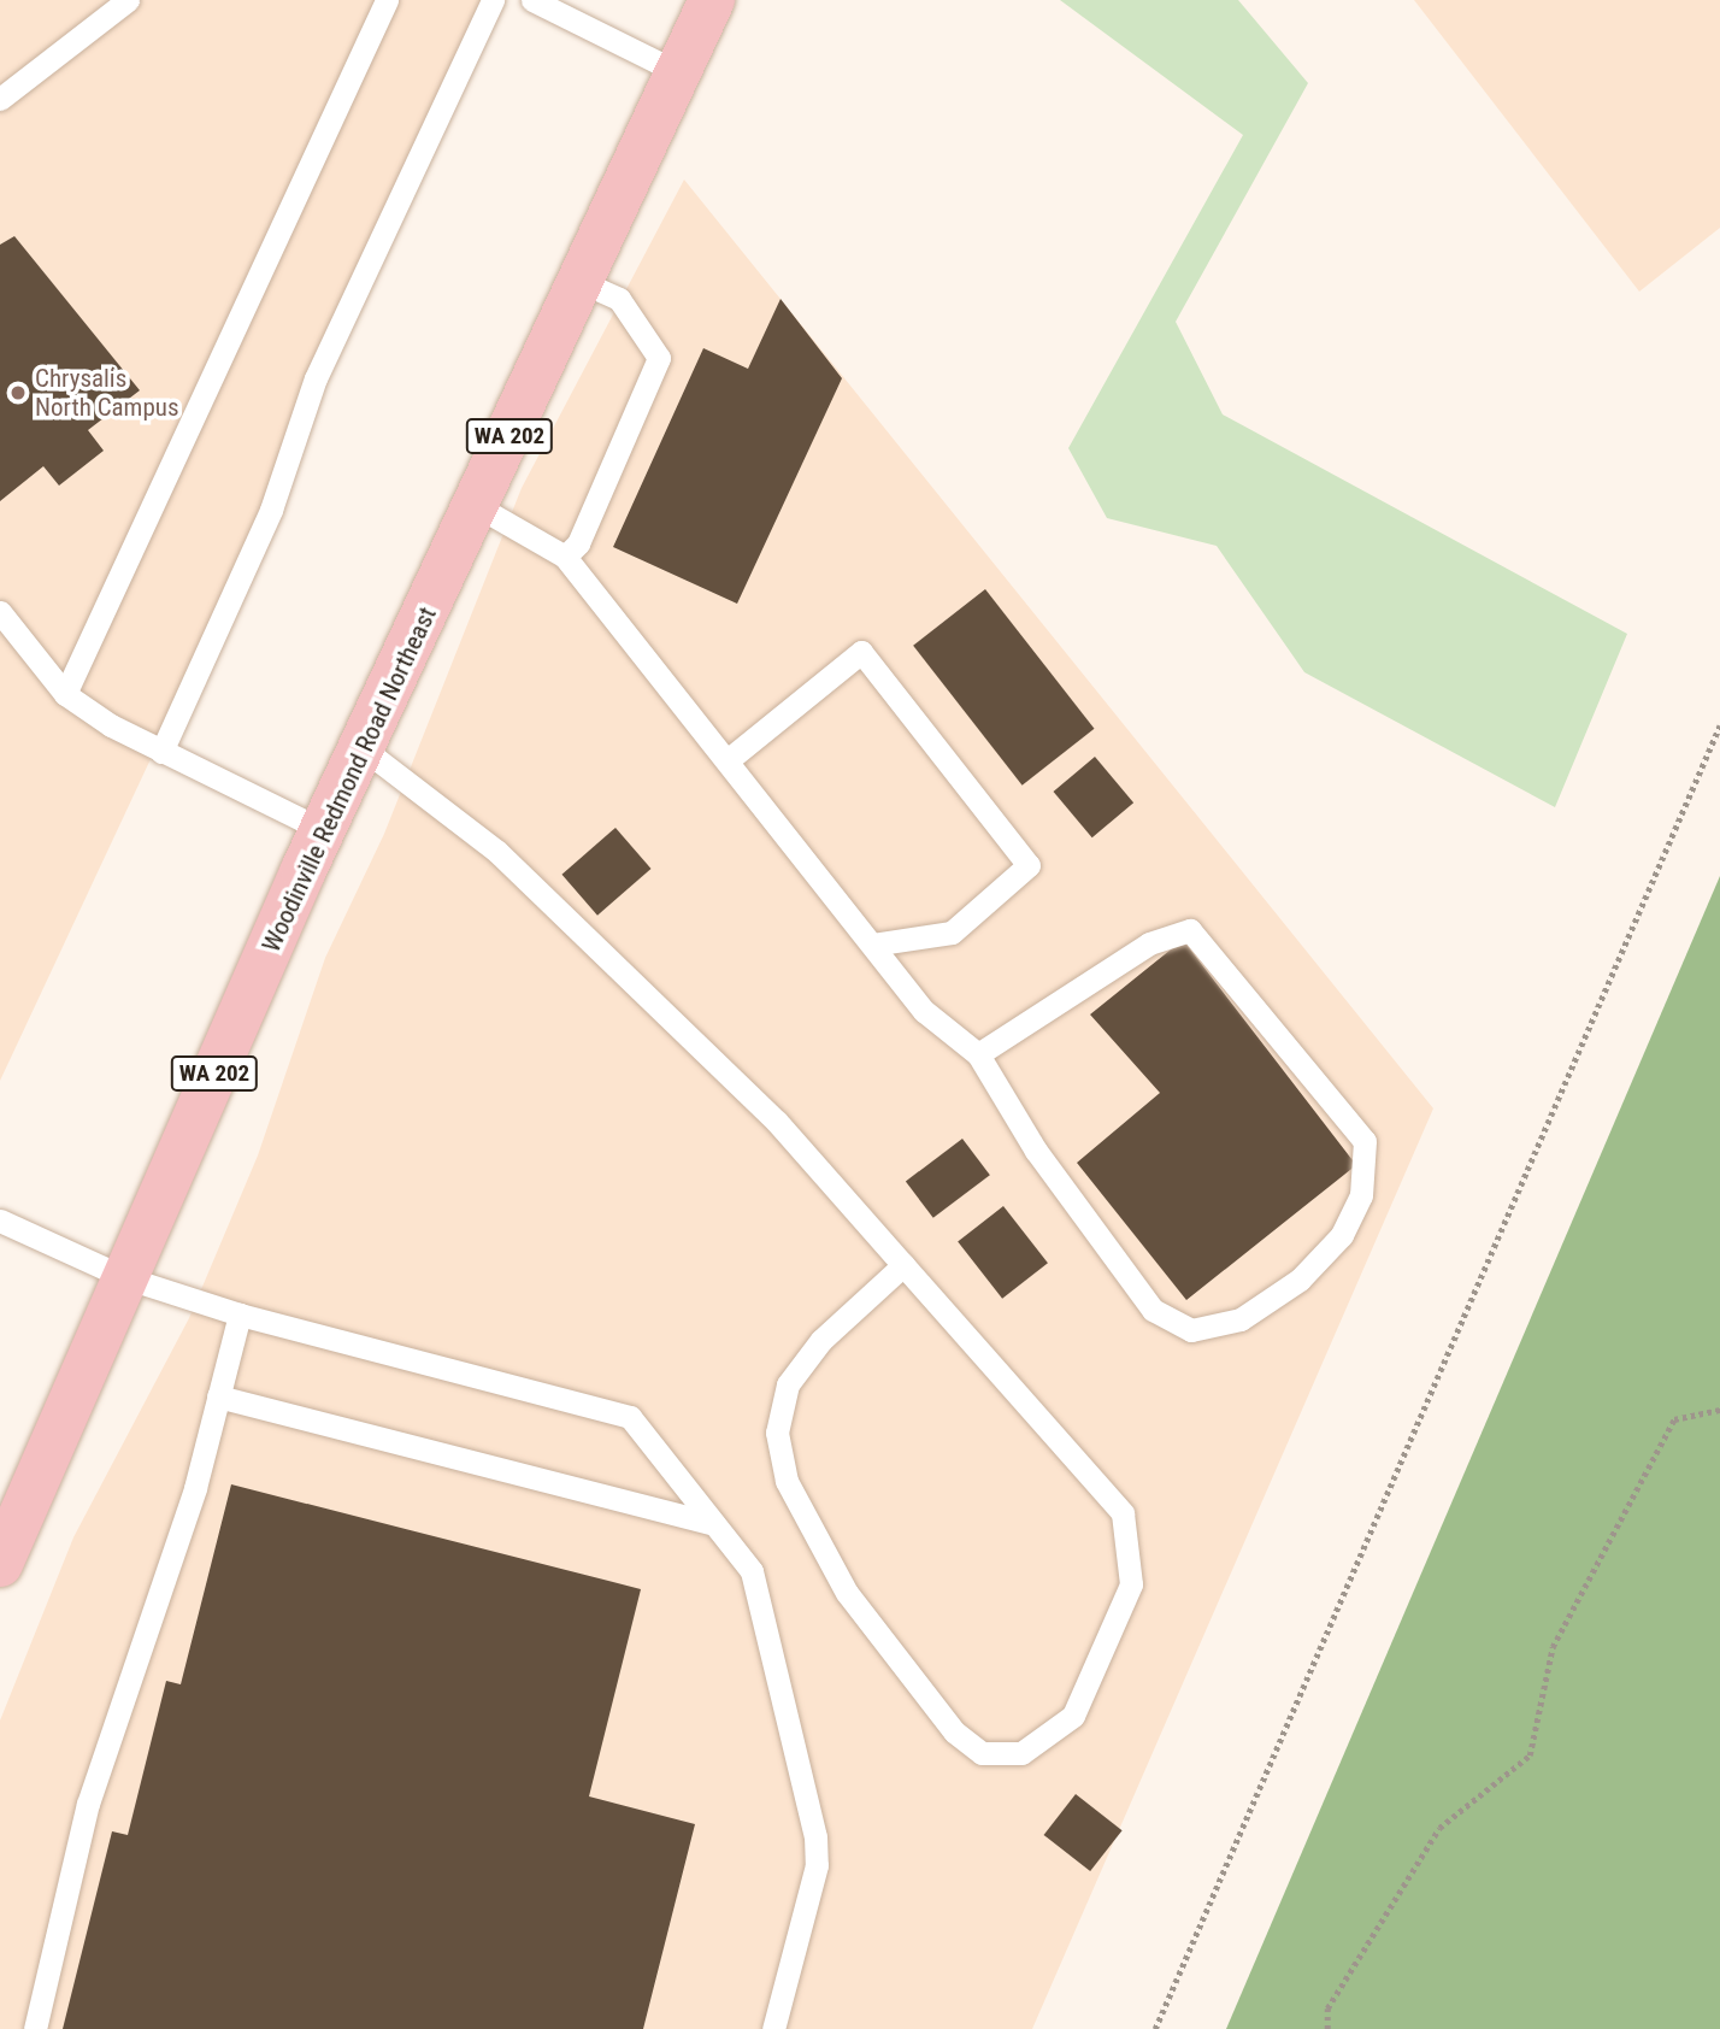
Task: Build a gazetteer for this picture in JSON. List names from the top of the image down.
{
  "streets": {
    "main road": ["WA 202", "Woodinville Redmond Road Northeast"]
  },
  "places": ["Chrysalis North Campus"]
}
